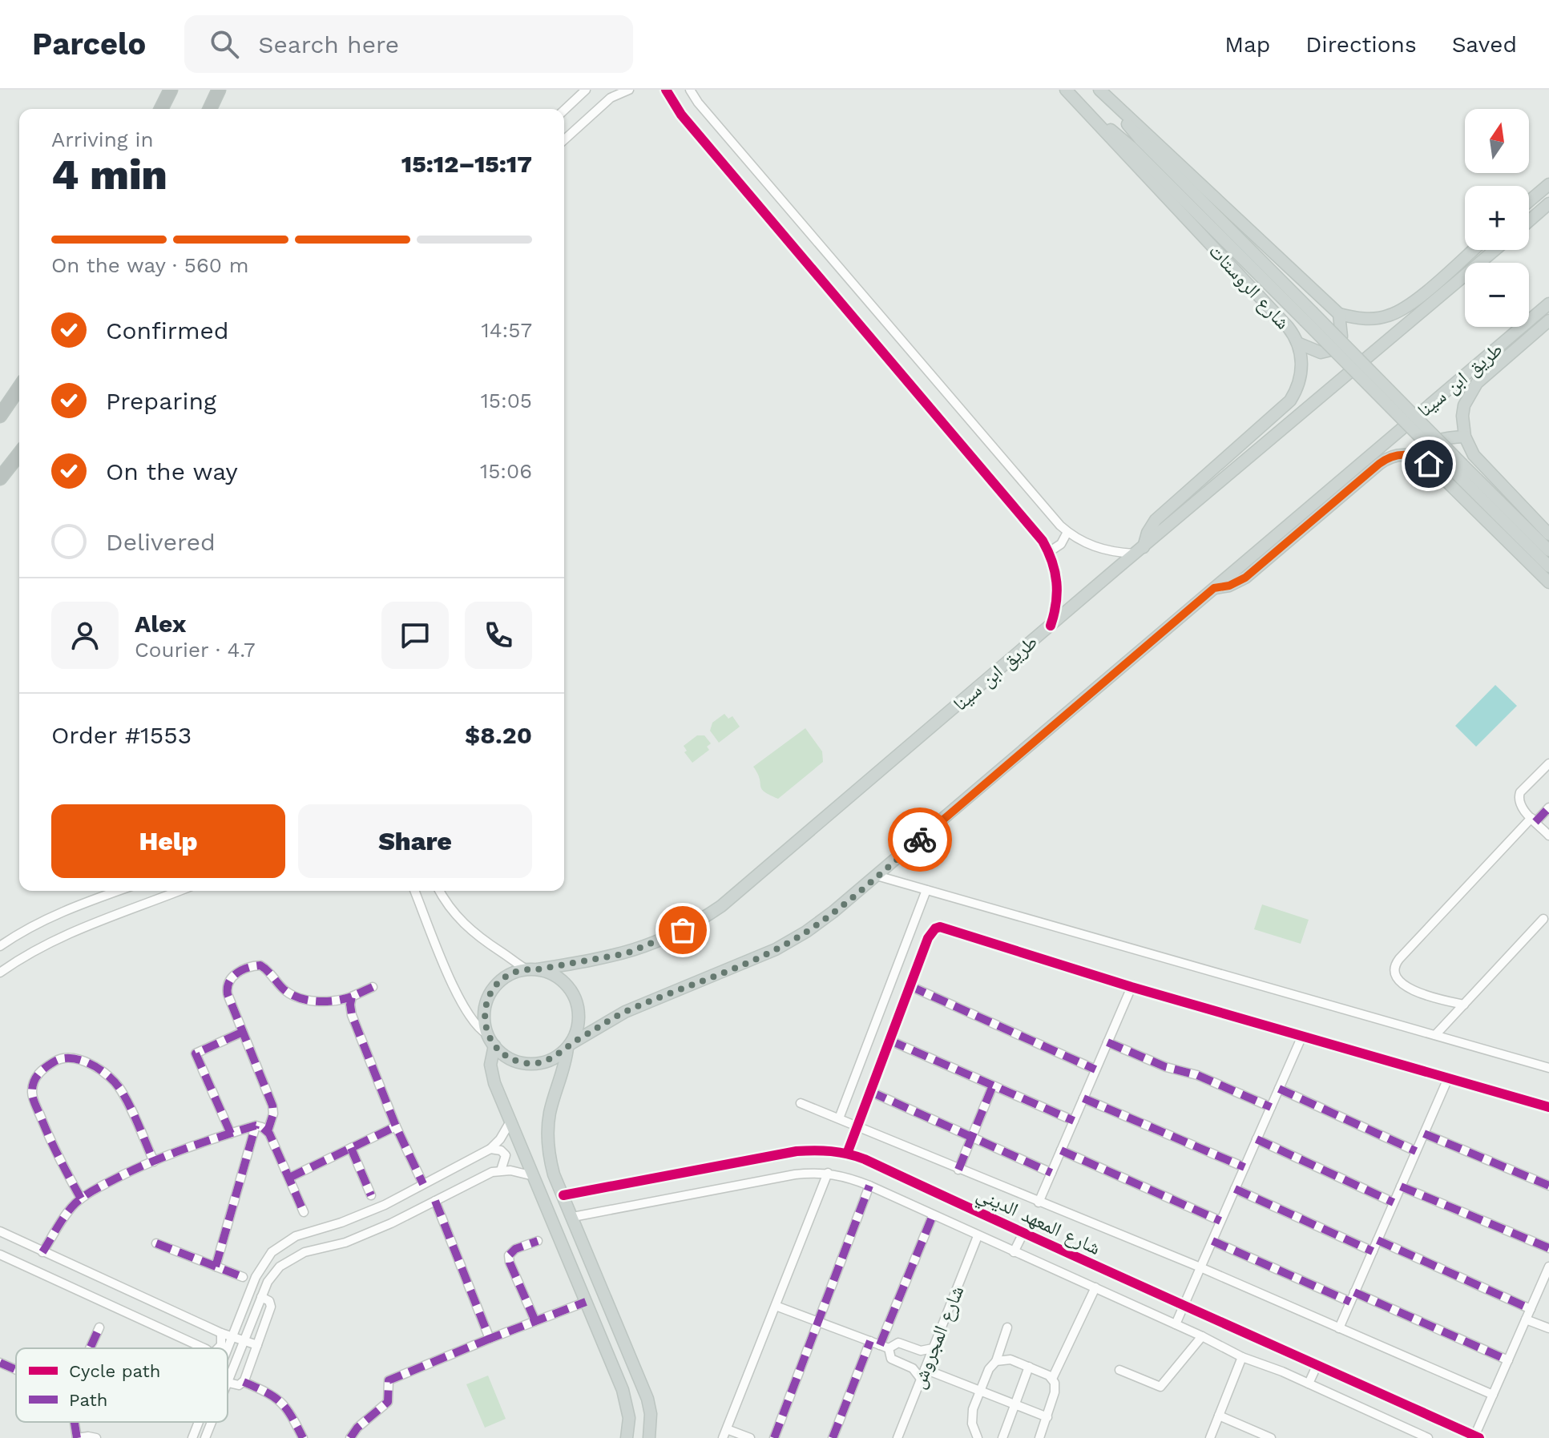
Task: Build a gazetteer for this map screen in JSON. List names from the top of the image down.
{
  "streets": {
    "main road": ["شارع الروستات", "طريق ابن سينا"],
    "street": ["شارع المعهد الديني", "شارع المجروش"]
  },
  "crossings": [
    ["شارع الروستات", "طريق ابن سينا"],
    ["شارع المعهد الديني", "شارع المجروش"]
  ],
  "legend": ["Cycle path", "Path"],
  "north": "top",
  "page": {
    "header": "Parcelo",
    "search": "Search here",
    "nav": ["Map", "Directions", "Saved"],
    "map_buttons": ["+", "−"],
    "heading": ["4 min", "Arriving in", "15:12–15:17"],
    "panel": [
      "Alex",
      "Courier · 4.7",
      "Order #1553",
      "$8.20"
    ],
    "bar": "On the way · 560 m",
    "list": [
      ["Confirmed", "14:57"],
      ["Preparing", "15:05"],
      ["On the way", "15:06"],
      "Delivered"
    ],
    "buttons": ["Help", "Share"]
  }
}
